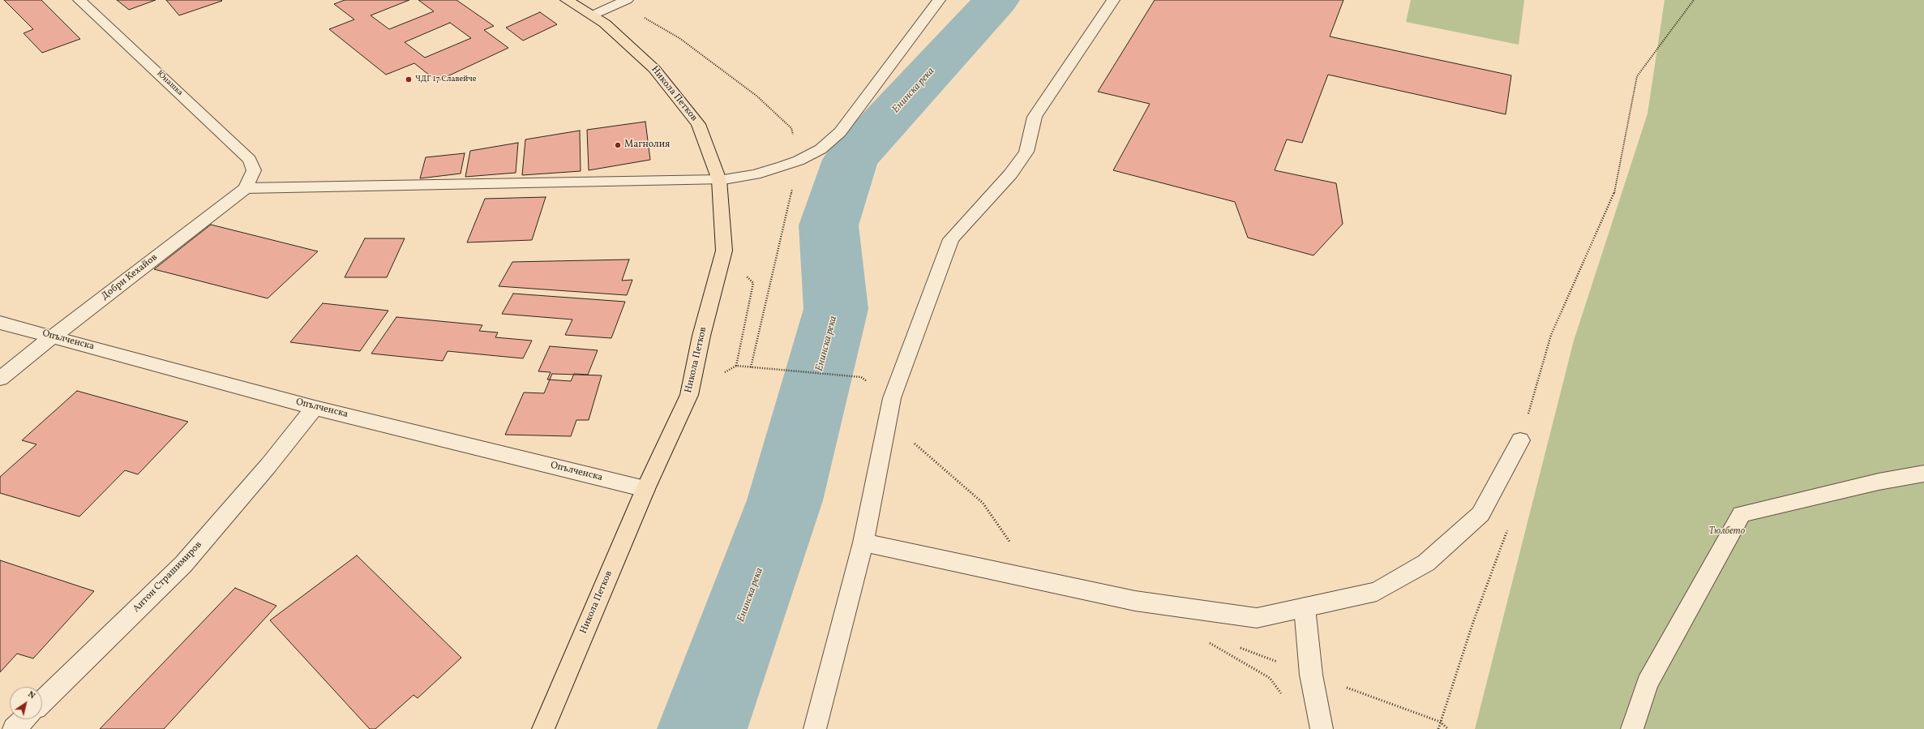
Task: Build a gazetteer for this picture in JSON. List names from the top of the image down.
{
  "streets": {
    "main road": ["Никола Петков"],
    "street": [
      "Юнашка",
      "Добри Кехайов",
      "Опълченска",
      "Антон Страшимиров"
    ]
  },
  "crossings": [
    ["Юнашка", "Добри Кехайов"],
    ["Никола Петков", "Опълченска"],
    ["Добри Кехайов", "Опълченска"],
    ["Опълченска", "Антон Страшимиров"]
  ],
  "water": ["Енинска река"],
  "parks": ["Тюлбето"],
  "places": ["ЧДГ 17 Славейче", "Магнолия"],
  "north": "top right"
}
